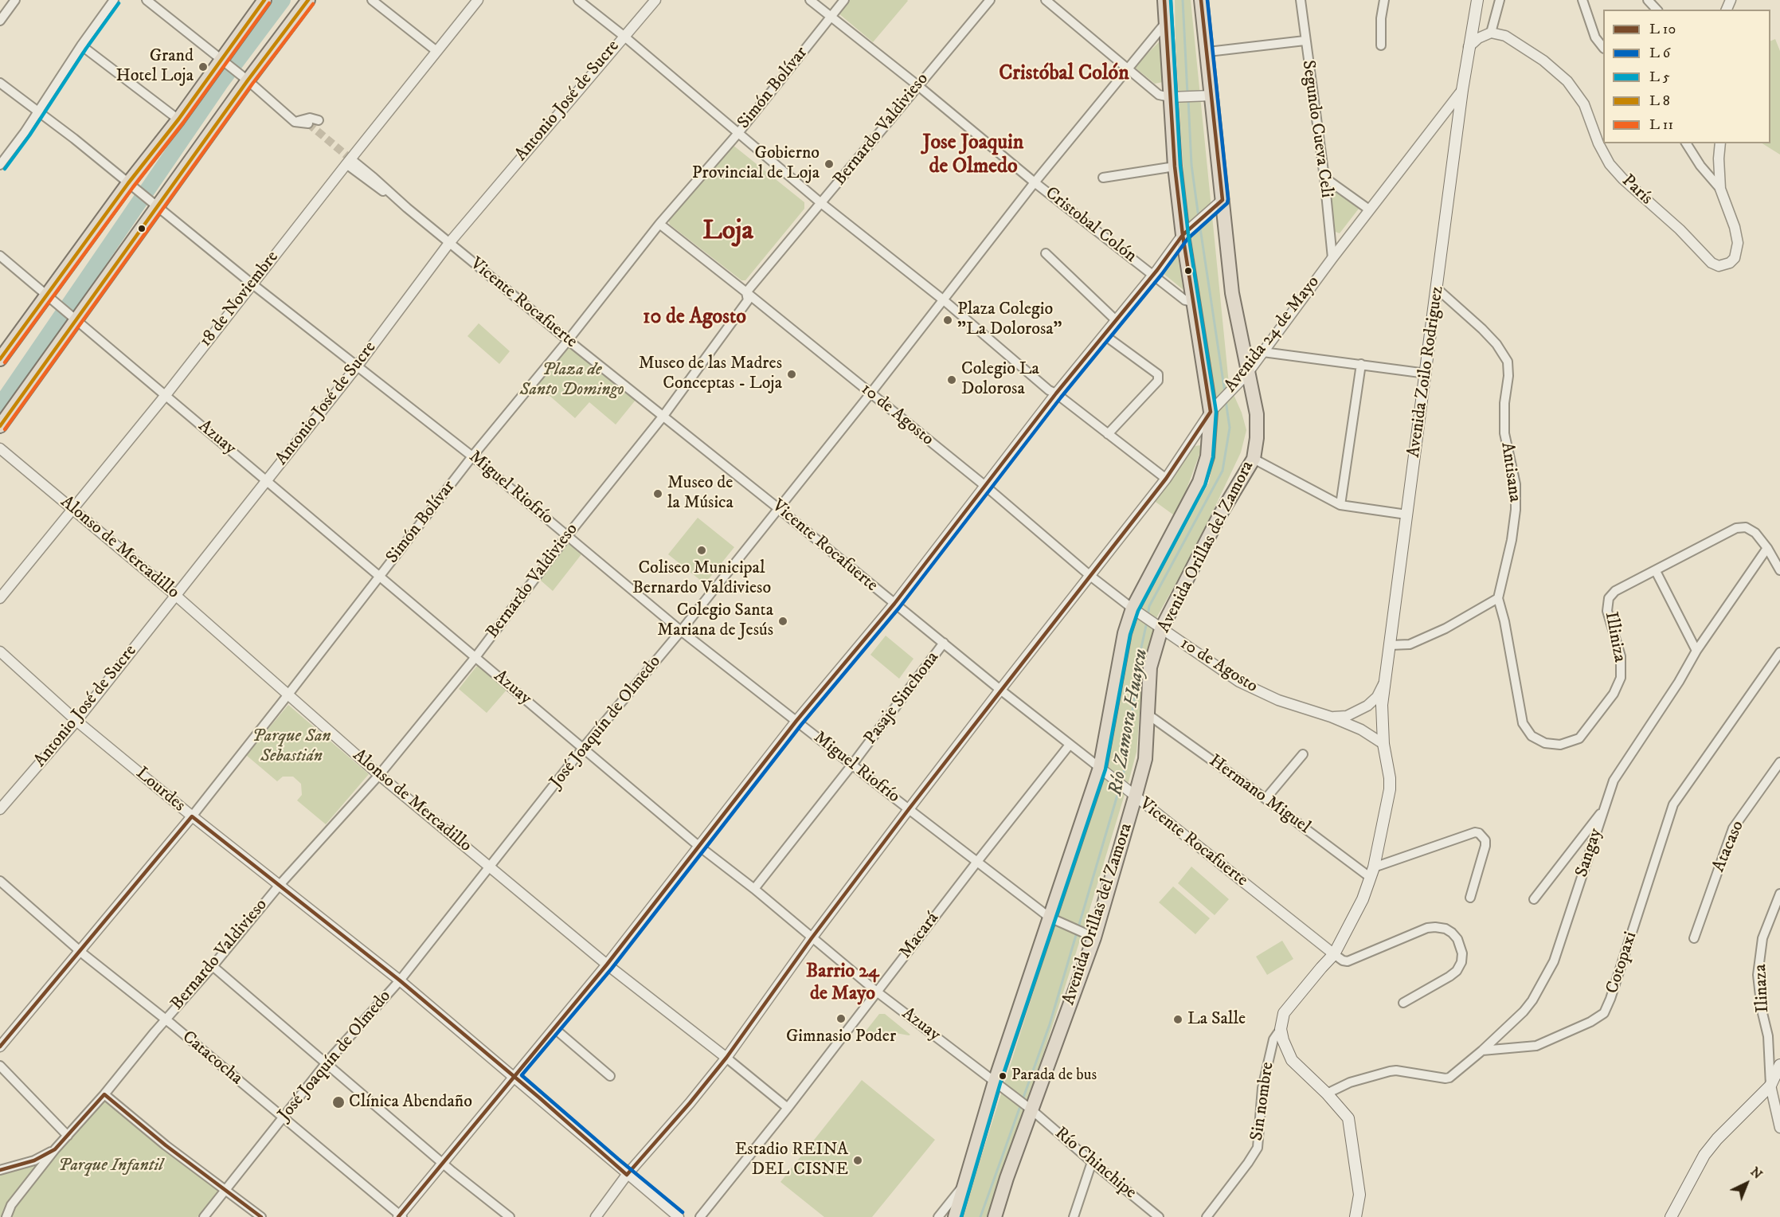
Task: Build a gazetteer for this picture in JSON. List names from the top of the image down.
{
  "streets": {
    "main road": ["Avenida Zoilo Rodriguez", "Avenida Orillas del Zamora"],
    "street": [
      "Simón Bolívar",
      "Antonio José de Sucre",
      "Segundo Cueva Celi",
      "Bernardo Valdivieso",
      "París",
      "Cristobal Colón",
      "18 de Noviembre",
      "Vicente Rocafuerte",
      "Avenida 24 de Mayo",
      "10 de Agosto",
      "Azuay",
      "Antisana",
      "Miguel Riofrío",
      "Alonso de Mercadillo",
      "Illiniza",
      "Pasaje Sinchona",
      "José Joaquín de Olmedo",
      "Lourdes",
      "Hermano Miguel",
      "Atacaso",
      "Sangay",
      "Macará",
      "Cotopaxi",
      "Ilinaza",
      "Catacocha",
      "Sin nombre",
      "Río Chinchipe"
    ]
  },
  "crossings": [
    ["Simón Bolívar", "Cristobal Colón"],
    ["Simón Bolívar", "Vicente Rocafuerte"],
    ["Simón Bolívar", "10 de Agosto"],
    ["Simón Bolívar", "Azuay"],
    ["Simón Bolívar", "Miguel Riofrío"],
    ["Simón Bolívar", "Alonso de Mercadillo"],
    ["Simón Bolívar", "Lourdes"],
    ["Simón Bolívar", "Catacocha"],
    ["Antonio José de Sucre", "Vicente Rocafuerte"],
    ["Antonio José de Sucre", "Azuay"],
    ["Antonio José de Sucre", "Miguel Riofrío"],
    ["Antonio José de Sucre", "Alonso de Mercadillo"],
    ["Antonio José de Sucre", "Lourdes"],
    ["Segundo Cueva Celi", "Avenida 24 de Mayo"],
    ["Bernardo Valdivieso", "Cristobal Colón"],
    ["Bernardo Valdivieso", "Vicente Rocafuerte"],
    ["Bernardo Valdivieso", "10 de Agosto"],
    ["Bernardo Valdivieso", "Azuay"],
    ["Bernardo Valdivieso", "Miguel Riofrío"],
    ["Bernardo Valdivieso", "Alonso de Mercadillo"],
    ["Bernardo Valdivieso", "Lourdes"],
    ["Bernardo Valdivieso", "Catacocha"],
    ["Cristobal Colón", "José Joaquín de Olmedo"],
    ["18 de Noviembre", "Vicente Rocafuerte"],
    ["18 de Noviembre", "Azuay"],
    ["18 de Noviembre", "Miguel Riofrío"],
    ["18 de Noviembre", "Alonso de Mercadillo"],
    ["Vicente Rocafuerte", "Avenida 24 de Mayo"],
    ["Vicente Rocafuerte", "Avenida Zoilo Rodriguez"],
    ["Vicente Rocafuerte", "Avenida Orillas del Zamora"],
    ["Vicente Rocafuerte", "Pasaje Sinchona"],
    ["Vicente Rocafuerte", "José Joaquín de Olmedo"],
    ["Vicente Rocafuerte", "Macará"],
    ["Avenida 24 de Mayo", "Avenida Zoilo Rodriguez"],
    ["Avenida 24 de Mayo", "10 de Agosto"],
    ["Avenida 24 de Mayo", "Azuay"],
    ["Avenida 24 de Mayo", "Miguel Riofrío"],
    ["Avenida 24 de Mayo", "Avenida Orillas del Zamora"],
    ["Avenida 24 de Mayo", "Alonso de Mercadillo"],
    ["Avenida 24 de Mayo", "Lourdes"],
    ["Avenida Zoilo Rodriguez", "10 de Agosto"],
    ["Avenida Zoilo Rodriguez", "Antisana"],
    ["Avenida Zoilo Rodriguez", "Hermano Miguel"],
    ["Avenida Zoilo Rodriguez", "Sin nombre"],
    ["10 de Agosto", "Avenida Orillas del Zamora"],
    ["10 de Agosto", "José Joaquín de Olmedo"],
    ["Azuay", "Avenida Orillas del Zamora"],
    ["Azuay", "Pasaje Sinchona"],
    ["Azuay", "José Joaquín de Olmedo"],
    ["Azuay", "Macará"],
    ["Azuay", "Río Chinchipe"],
    ["Antisana", "Illiniza"],
    ["Miguel Riofrío", "Avenida Orillas del Zamora"],
    ["Miguel Riofrío", "Pasaje Sinchona"],
    ["Miguel Riofrío", "José Joaquín de Olmedo"],
    ["Miguel Riofrío", "Macará"],
    ["Avenida Orillas del Zamora", "Hermano Miguel"],
    ["Avenida Orillas del Zamora", "Río Chinchipe"],
    ["Alonso de Mercadillo", "José Joaquín de Olmedo"],
    ["Alonso de Mercadillo", "Macará"],
    ["Illiniza", "Sangay"],
    ["José Joaquín de Olmedo", "Lourdes"],
    ["José Joaquín de Olmedo", "Catacocha"],
    ["Sangay", "Cotopaxi"]
  ],
  "districts": [
    "Cristóbal Colón",
    "Jose Joaquin de Olmedo",
    "Loja",
    "10 de Agosto",
    "Barrio 24 de Mayo"
  ],
  "water": ["Río Zamora Huaycu"],
  "parks": ["Plaza de Santo Domingo", "Parque San Sebastián", "Parque Infantil"],
  "places": [
    "Grand Hotel Loja",
    "Gobierno Provincial de Loja",
    "Plaza Colegio \"La Dolorosa\"",
    "Museo de las Madres Conceptas - Loja",
    "Colegio La Dolorosa",
    "Museo de la Música",
    "Coliseo Municipal Bernardo Valdivieso",
    "Colegio Santa Mariana de Jesús",
    "Gimnasio Poder",
    "La Salle",
    "Parada de bus",
    "Clínica Abendaño",
    "Estadio REINA DEL CISNE"
  ],
  "legend": [
    "L 10",
    "L 6",
    "L 5",
    "L 8",
    "L 11"
  ],
  "north": "top right"
}
